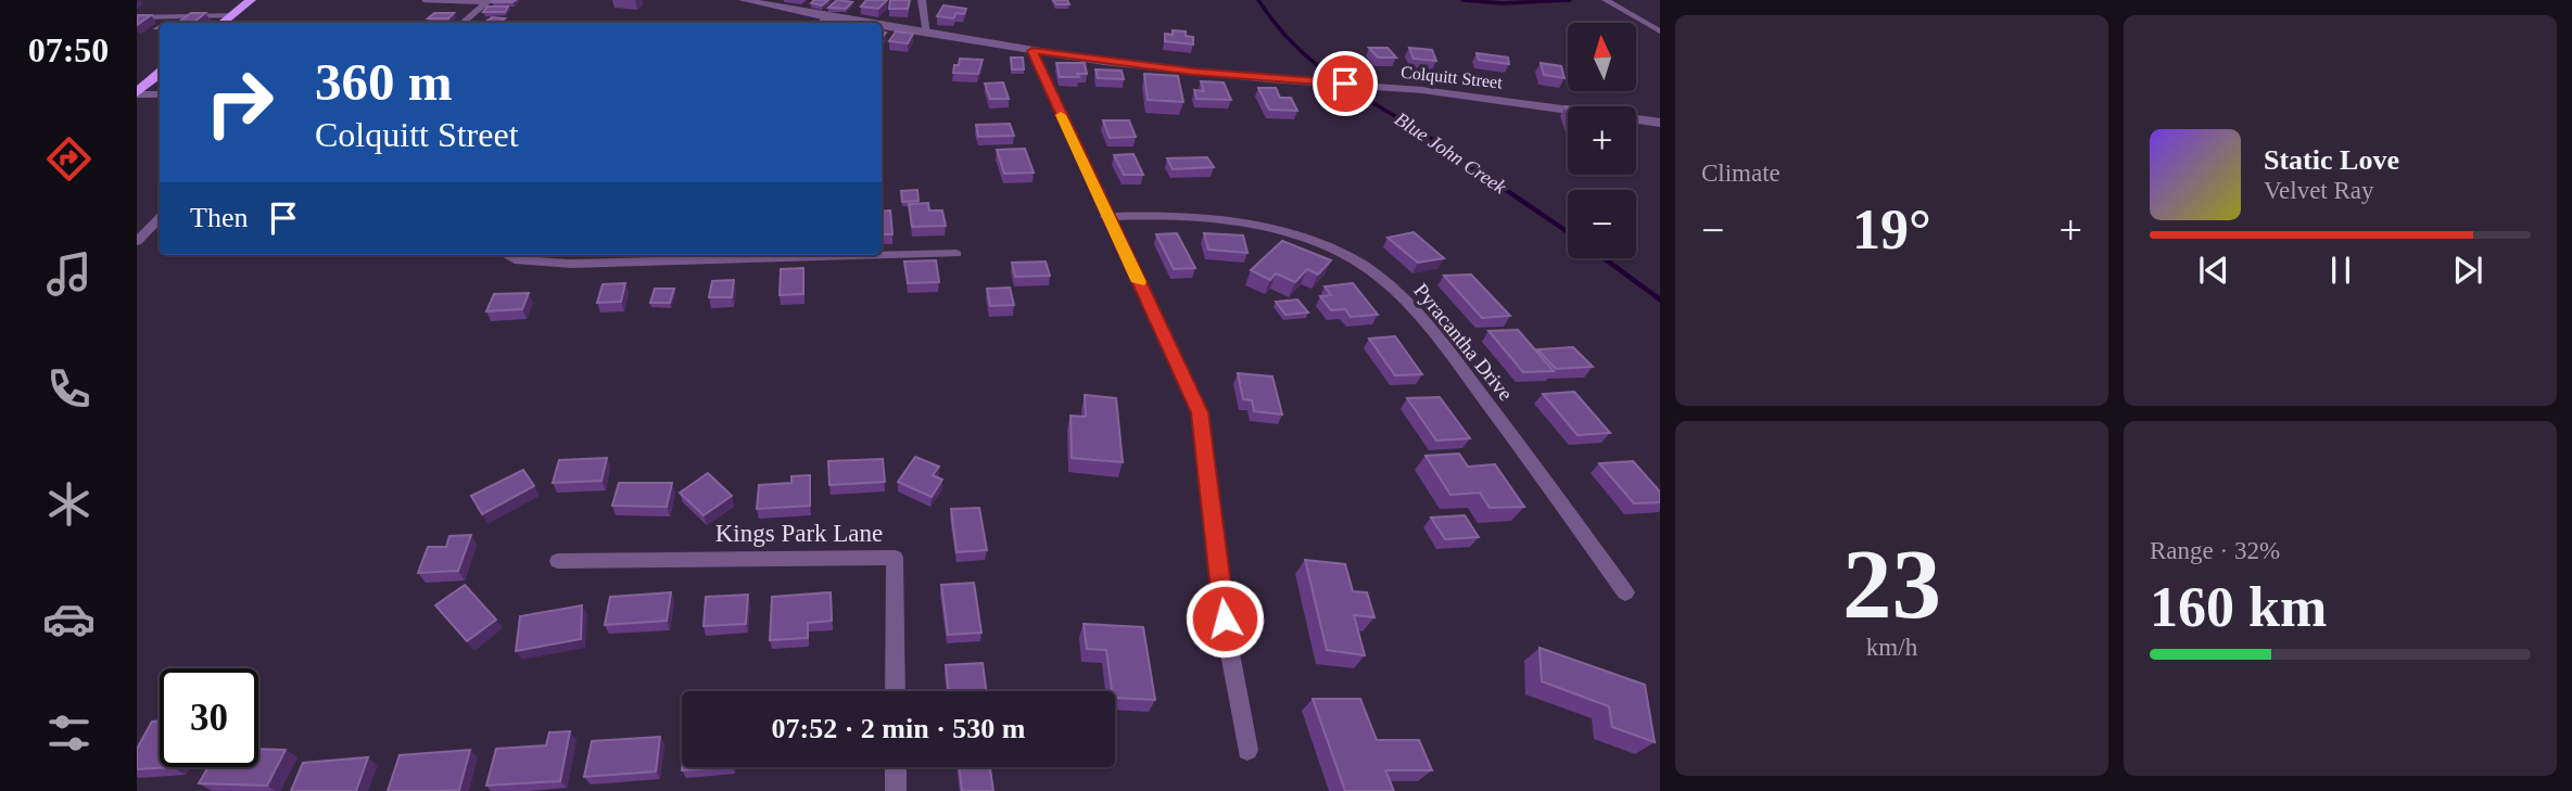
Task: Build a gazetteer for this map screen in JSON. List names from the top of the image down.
{
  "streets": {
    "street": ["Colquitt Street", "Pyracantha Drive", "Kings Park Lane"]
  },
  "water": ["Blue John Creek"],
  "north": "top",
  "page": {
    "tabs": "07:50",
    "tile": [
      "Climate",
      ["23", "km/h"],
      ["Range · 32%", "160 km"]
    ],
    "map_buttons": ["+", "−"],
    "turn": ["360 m", "Colquitt Street"],
    "song": ["Static Love", "Velvet Ray"],
    "then": "Then",
    "heat": ["−", "19°", "+"],
    "limit": "30",
    "trip": "07:52 · 2 min · 530 m"
  }
}
